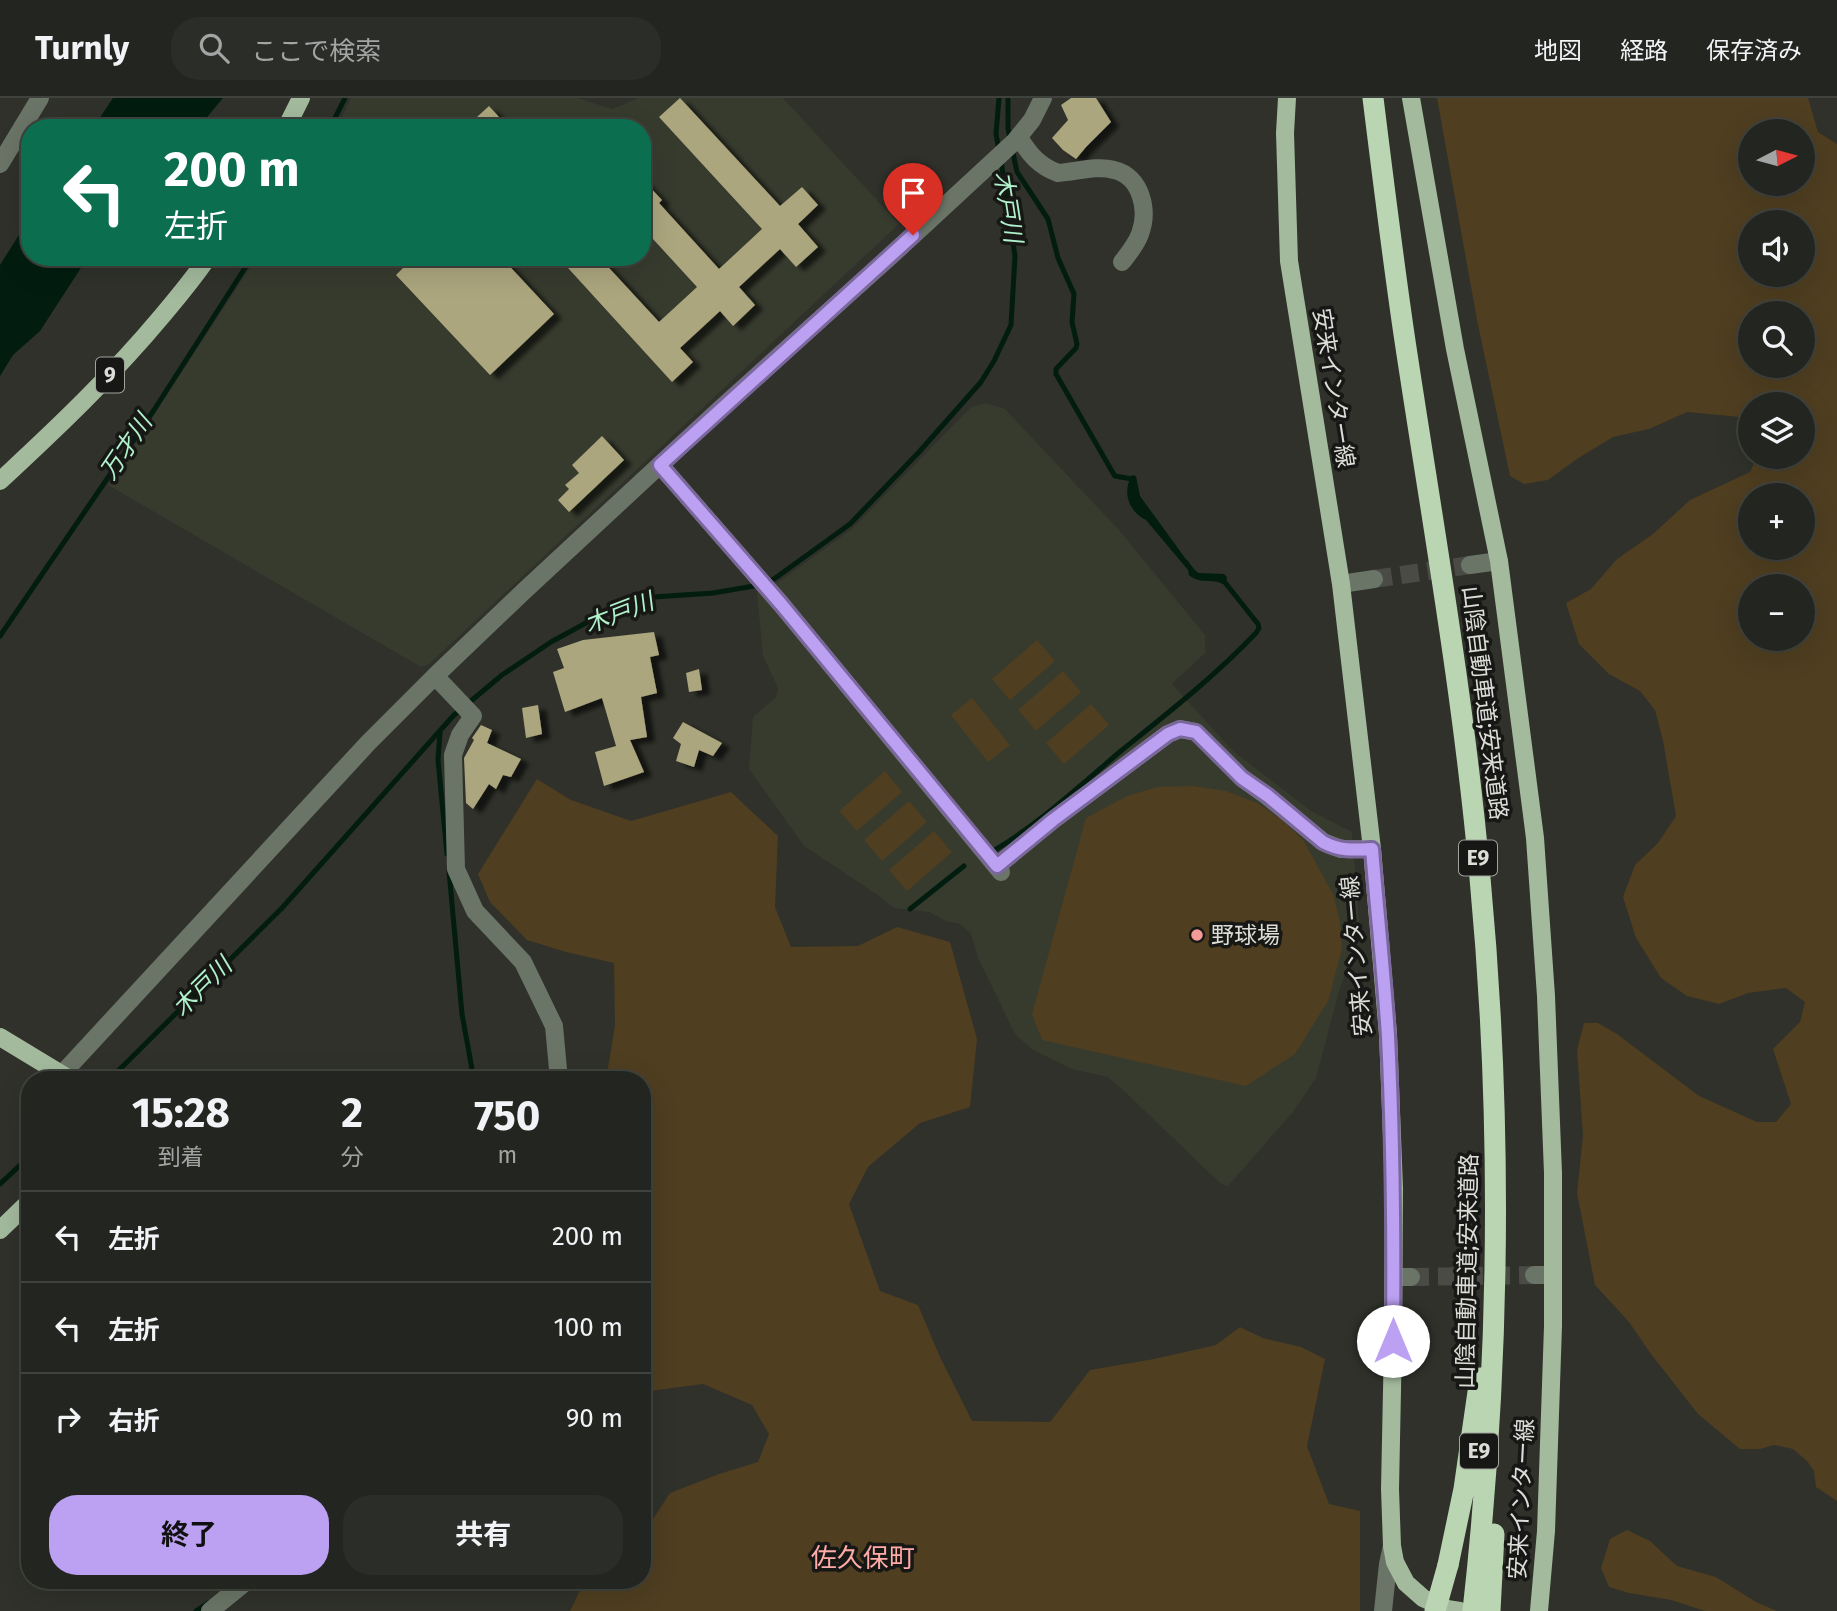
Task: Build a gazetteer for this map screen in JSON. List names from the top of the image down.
{
  "streets": {
    "highway": ["山陰自動車道;安来道路", "E9"],
    "main road": ["9", "安来インター線"]
  },
  "crossings": [
    ["安来インター線", "山陰自動車道;安来道路"]
  ],
  "districts": ["佐久保町"],
  "water": ["木戸川", "万才川"],
  "places": ["野球場"],
  "north": "right",
  "page": {
    "header": "Turnly",
    "search": "ここで検索",
    "nav": ["地図", "経路", "保存済み"],
    "map_buttons": ["+", "−"],
    "turn": ["200 m", "左折"],
    "eta": [
      "15:28",
      "到着",
      "2",
      "分",
      "750",
      "m"
    ],
    "list": [
      {
        "name": "左折",
        "value": "200 m"
      },
      {
        "name": "左折",
        "value": "100 m"
      },
      {
        "name": "右折",
        "value": "90 m"
      }
    ],
    "buttons": ["終了", "共有"]
  }
}
